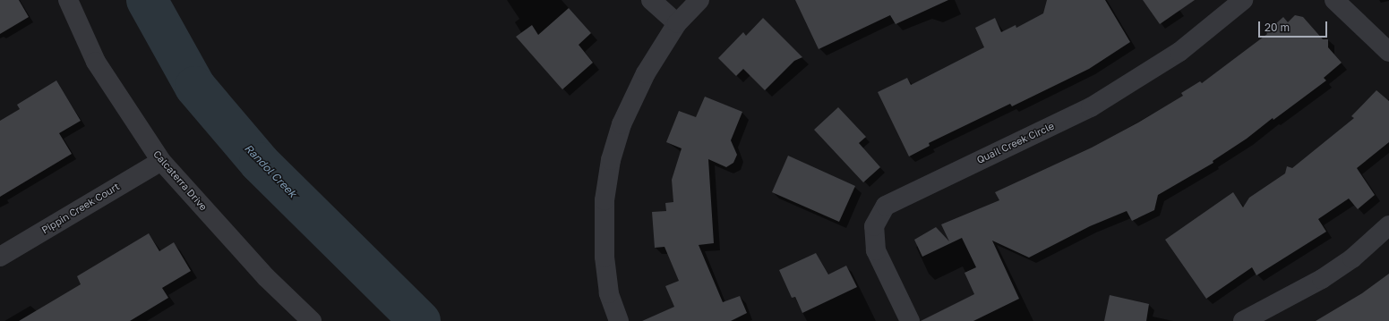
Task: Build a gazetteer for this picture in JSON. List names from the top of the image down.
{
  "streets": {
    "street": ["Quail Creek Circle", "Calcaterra Drive", "Pippin Creek Court"]
  },
  "crossings": [
    ["Calcaterra Drive", "Pippin Creek Court"]
  ],
  "water": ["Randol Creek"],
  "scale_bar": "20 m"
}
